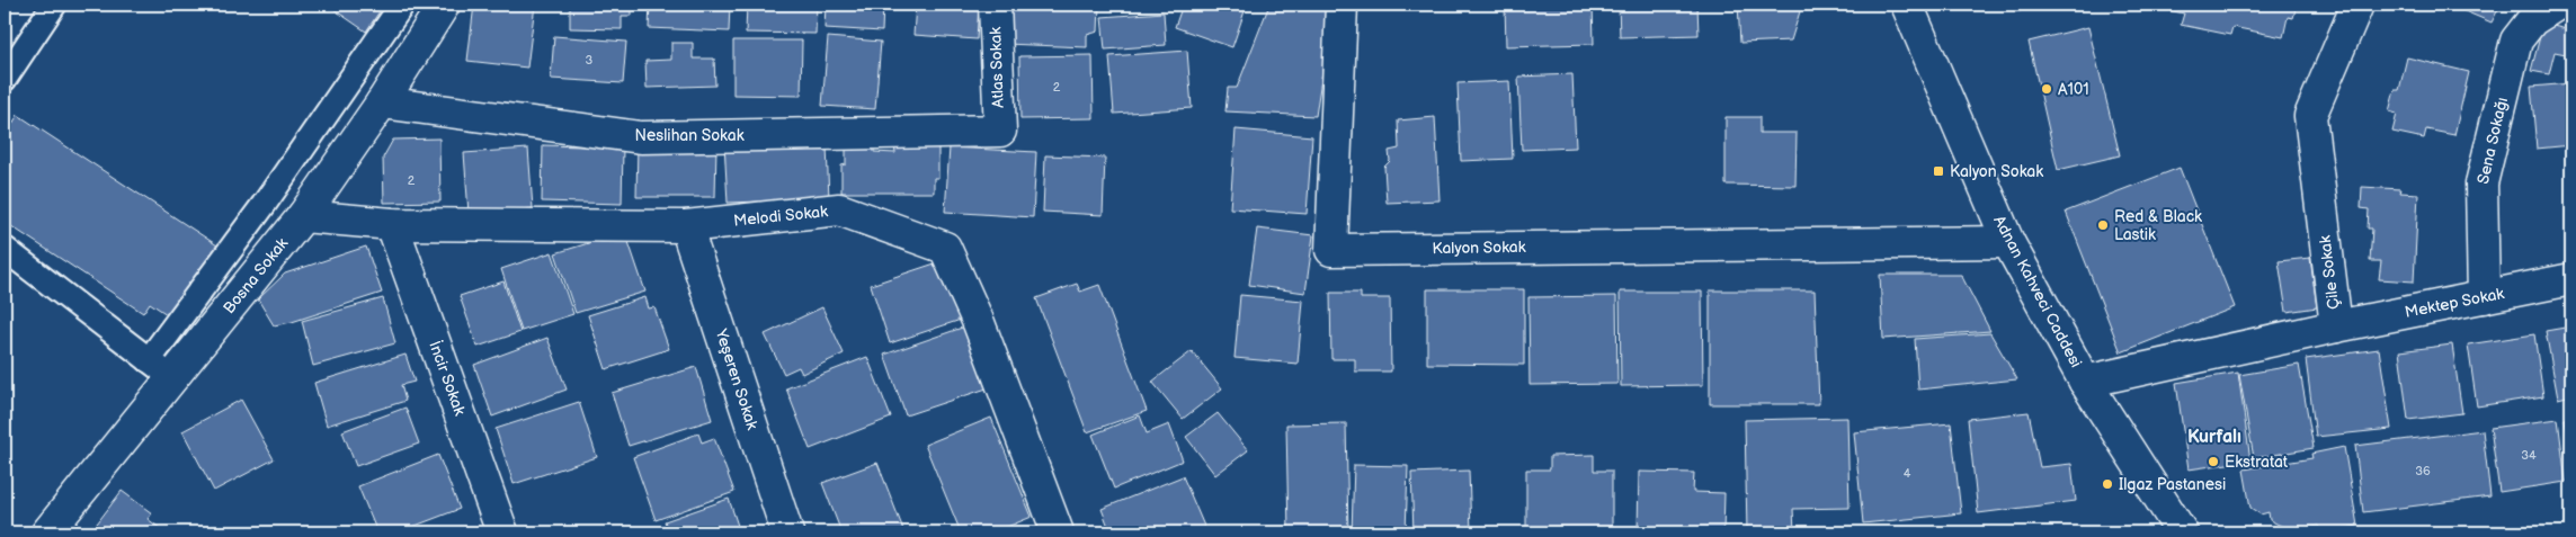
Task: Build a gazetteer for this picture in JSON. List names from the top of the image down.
{
  "streets": {
    "street": [
      "Atlas Sokak",
      "Neslihan Sokak",
      "Sena Sokağı",
      "Melodi Sokak",
      "Kalyon Sokak",
      "Çile Sokak",
      "Bosna Sokak",
      "Adnan Kahveci Caddesi",
      "Mektep Sokak",
      "İncir Sokak",
      "Yeşeren Sokak"
    ]
  },
  "crossings": [
    ["Atlas Sokak", "Neslihan Sokak"],
    ["Neslihan Sokak", "Bosna Sokak"],
    ["Sena Sokağı", "Mektep Sokak"],
    ["Melodi Sokak", "Bosna Sokak"],
    ["Melodi Sokak", "İncir Sokak"],
    ["Melodi Sokak", "Yeşeren Sokak"],
    ["Kalyon Sokak", "Adnan Kahveci Caddesi"],
    ["Çile Sokak", "Adnan Kahveci Caddesi"],
    ["Çile Sokak", "Mektep Sokak"]
  ],
  "districts": ["Kurfalı"],
  "places": {
    "other": [
      "A101",
      "Red & Black Lastik",
      "Ekstratat",
      "Ilgaz Pastanesi"
    ],
    "transit": ["Kalyon Sokak"]
  },
  "house_numbers": [
    "3",
    "2",
    "2",
    "34",
    "36",
    "4"
  ]
}
